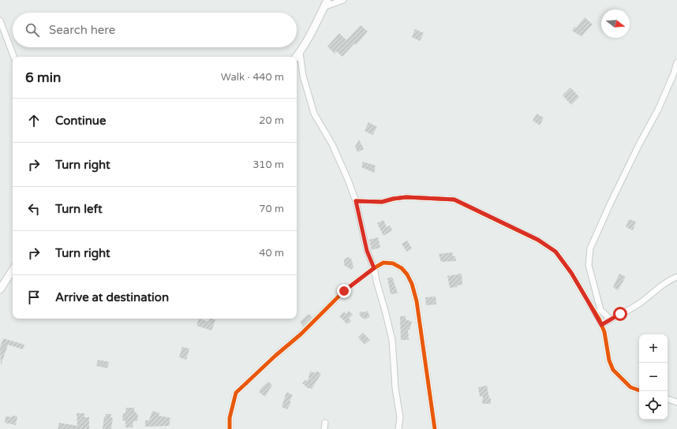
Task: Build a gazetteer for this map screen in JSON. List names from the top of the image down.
{
  "north": "right",
  "page": {
    "search": "Search here",
    "heading": ["6 min", "Walk · 440 m"],
    "list": [
      ["Continue", "20 m"],
      ["Turn right", "310 m"],
      ["Turn left", "70 m"],
      ["Turn right", "40 m"],
      "Arrive at destination"
    ],
    "map_buttons": ["+", "−"]
  }
}
